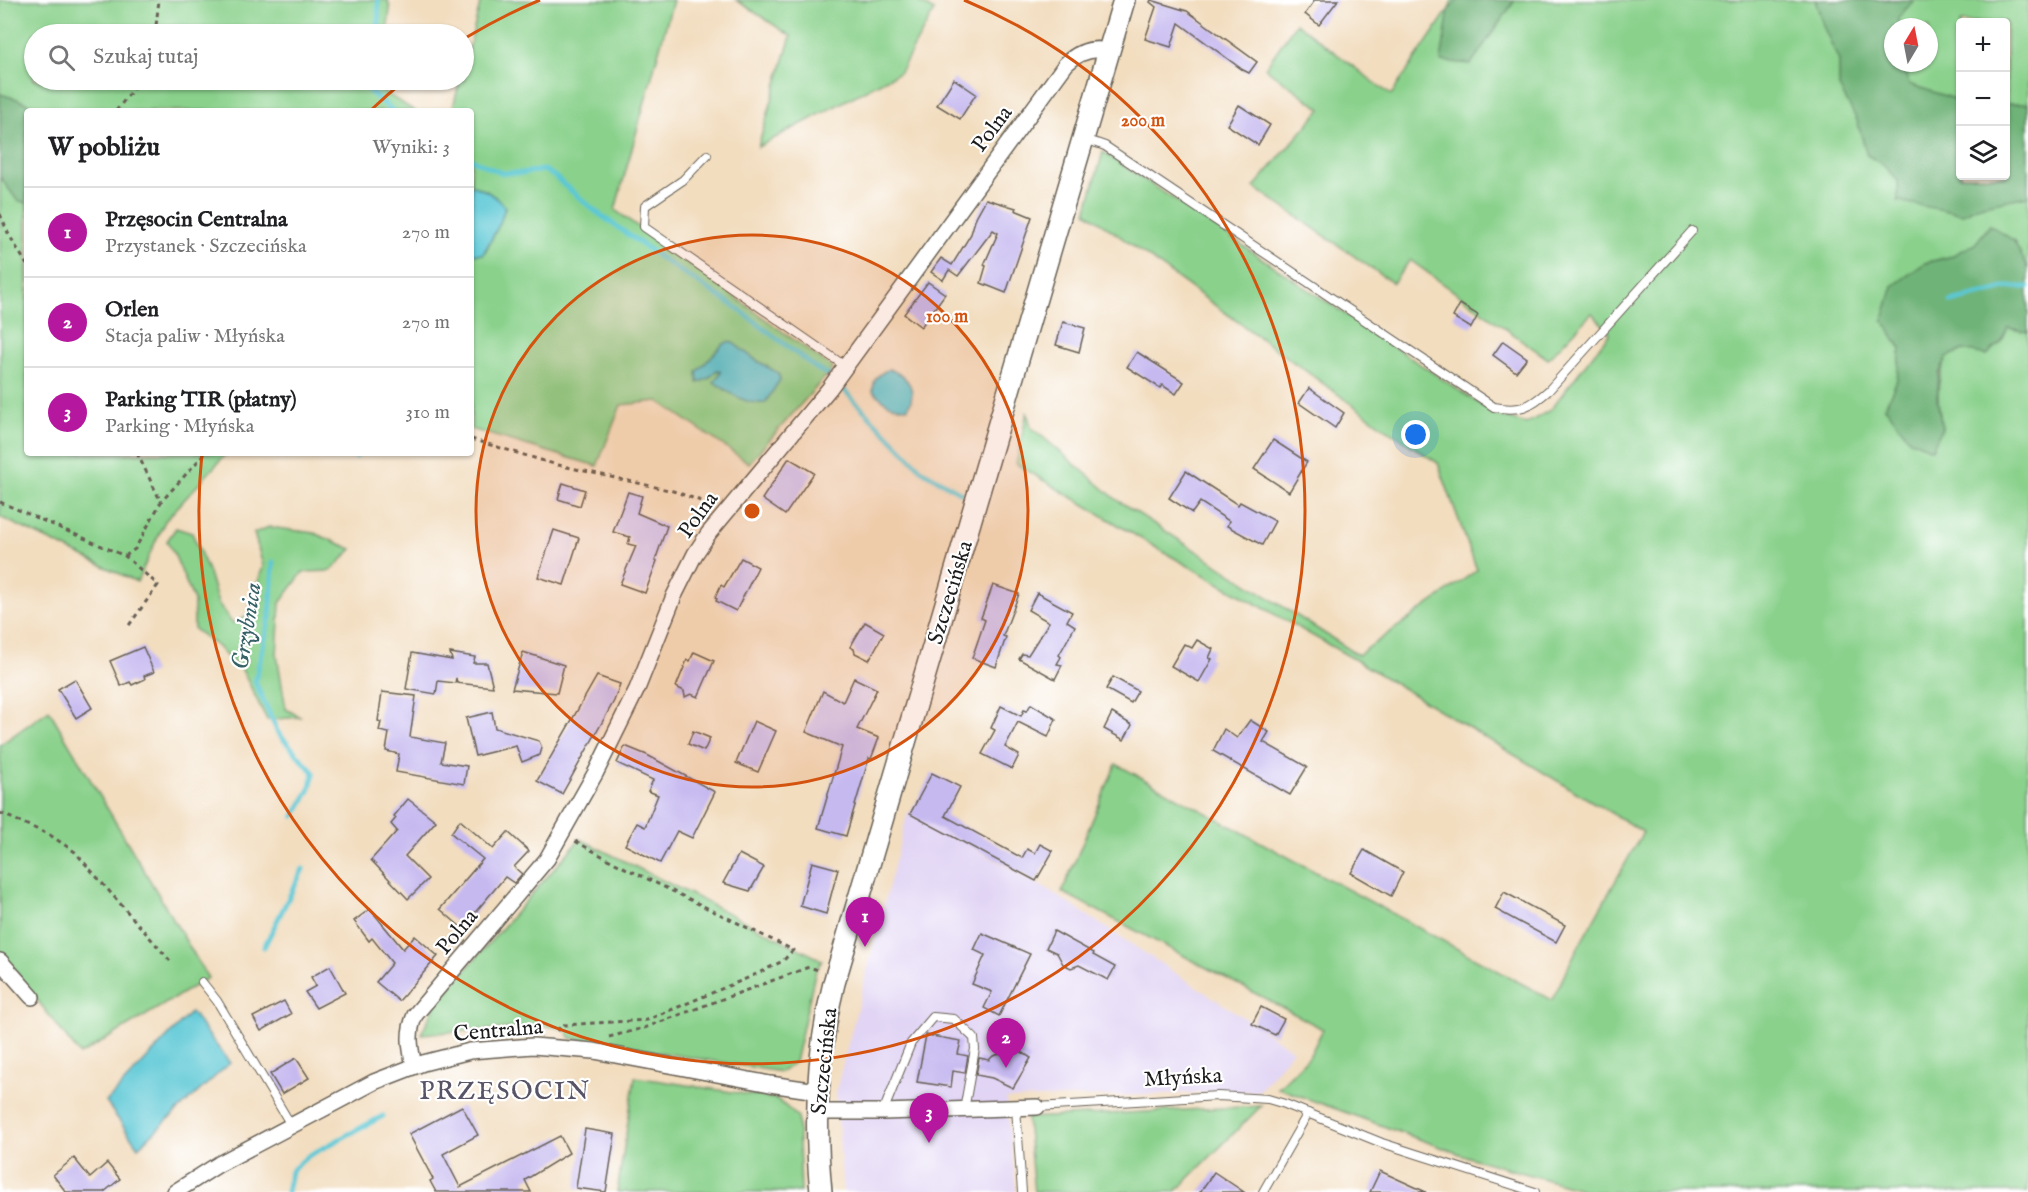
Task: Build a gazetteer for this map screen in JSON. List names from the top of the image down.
{
  "streets": {
    "street": [
      "Polna",
      "Szczecińska",
      "Centralna",
      "Młyńska"
    ]
  },
  "crossings": [
    ["Polna", "Szczecińska"],
    ["Polna", "Centralna"],
    ["Szczecińska", "Centralna"],
    ["Szczecińska", "Młyńska"],
    ["Centralna", "Młyńska"]
  ],
  "districts": ["PRZĘSOCIN"],
  "water": ["Grzybnica"],
  "north": "top",
  "page": {
    "map_buttons": ["+", "−"],
    "search": "Szukaj tutaj",
    "heading": ["W pobliżu", "Wyniki: 3"],
    "list": [
      {
        "mark": "1",
        "name": "Przęsocin Centralna",
        "note": "Przystanek · Szczecińska",
        "value": "270 m"
      },
      {
        "mark": "2",
        "name": "Orlen",
        "note": "Stacja paliw · Młyńska",
        "value": "270 m"
      },
      {
        "mark": "3",
        "name": "Parking TIR (płatny)",
        "note": "Parking · Młyńska",
        "value": "310 m"
      }
    ],
    "pins": ["1", "2", "3"]
  },
  "rings": ["200 m", "100 m"]
}
